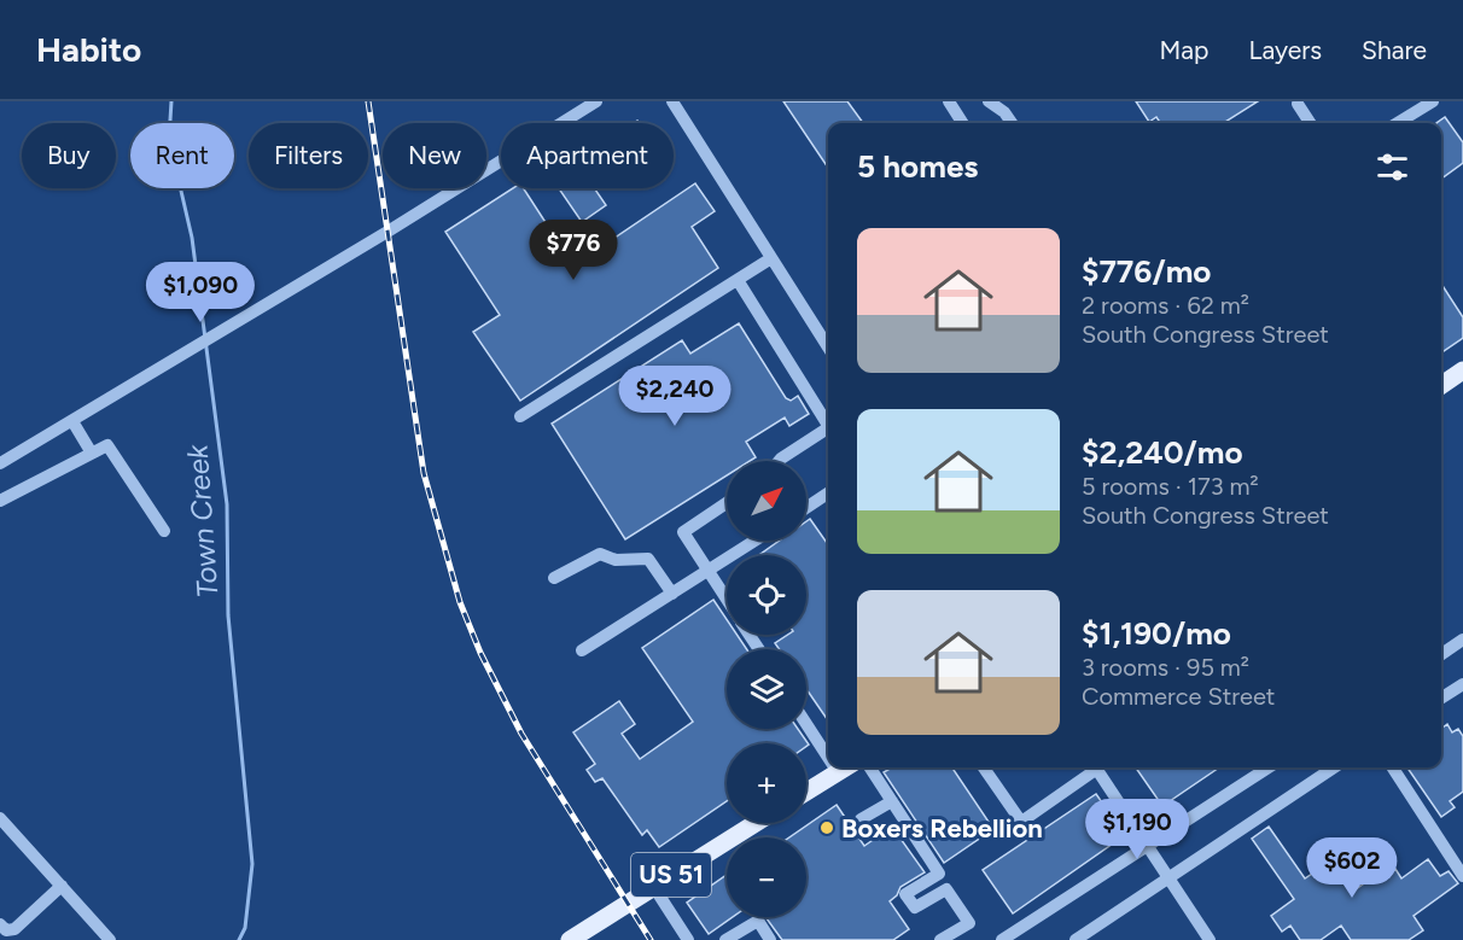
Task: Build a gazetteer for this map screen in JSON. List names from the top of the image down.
{
  "streets": {
    "main road": ["US 51"]
  },
  "water": ["Town Creek"],
  "places": ["Boxers Rebellion"],
  "north": "top right",
  "page": {
    "header": "Habito",
    "nav": ["Map", "Layers", "Share"],
    "chip": [
      "Buy",
      "Rent",
      "Filters",
      "New",
      "Apartment"
    ],
    "heading": "5 homes",
    "list": [
      {
        "name": "$776/mo",
        "note": "2 rooms · 62 m² · South Congress Street"
      },
      {
        "name": "$2,240/mo",
        "note": "5 rooms · 173 m² · South Congress Street"
      },
      {
        "name": "$1,190/mo",
        "note": "3 rooms · 95 m² · Commerce Street"
      }
    ],
    "price": [
      "$776",
      "$1,090",
      "$2,240",
      "$1,190",
      "$602"
    ],
    "map_buttons": ["+", "−"]
  }
}
